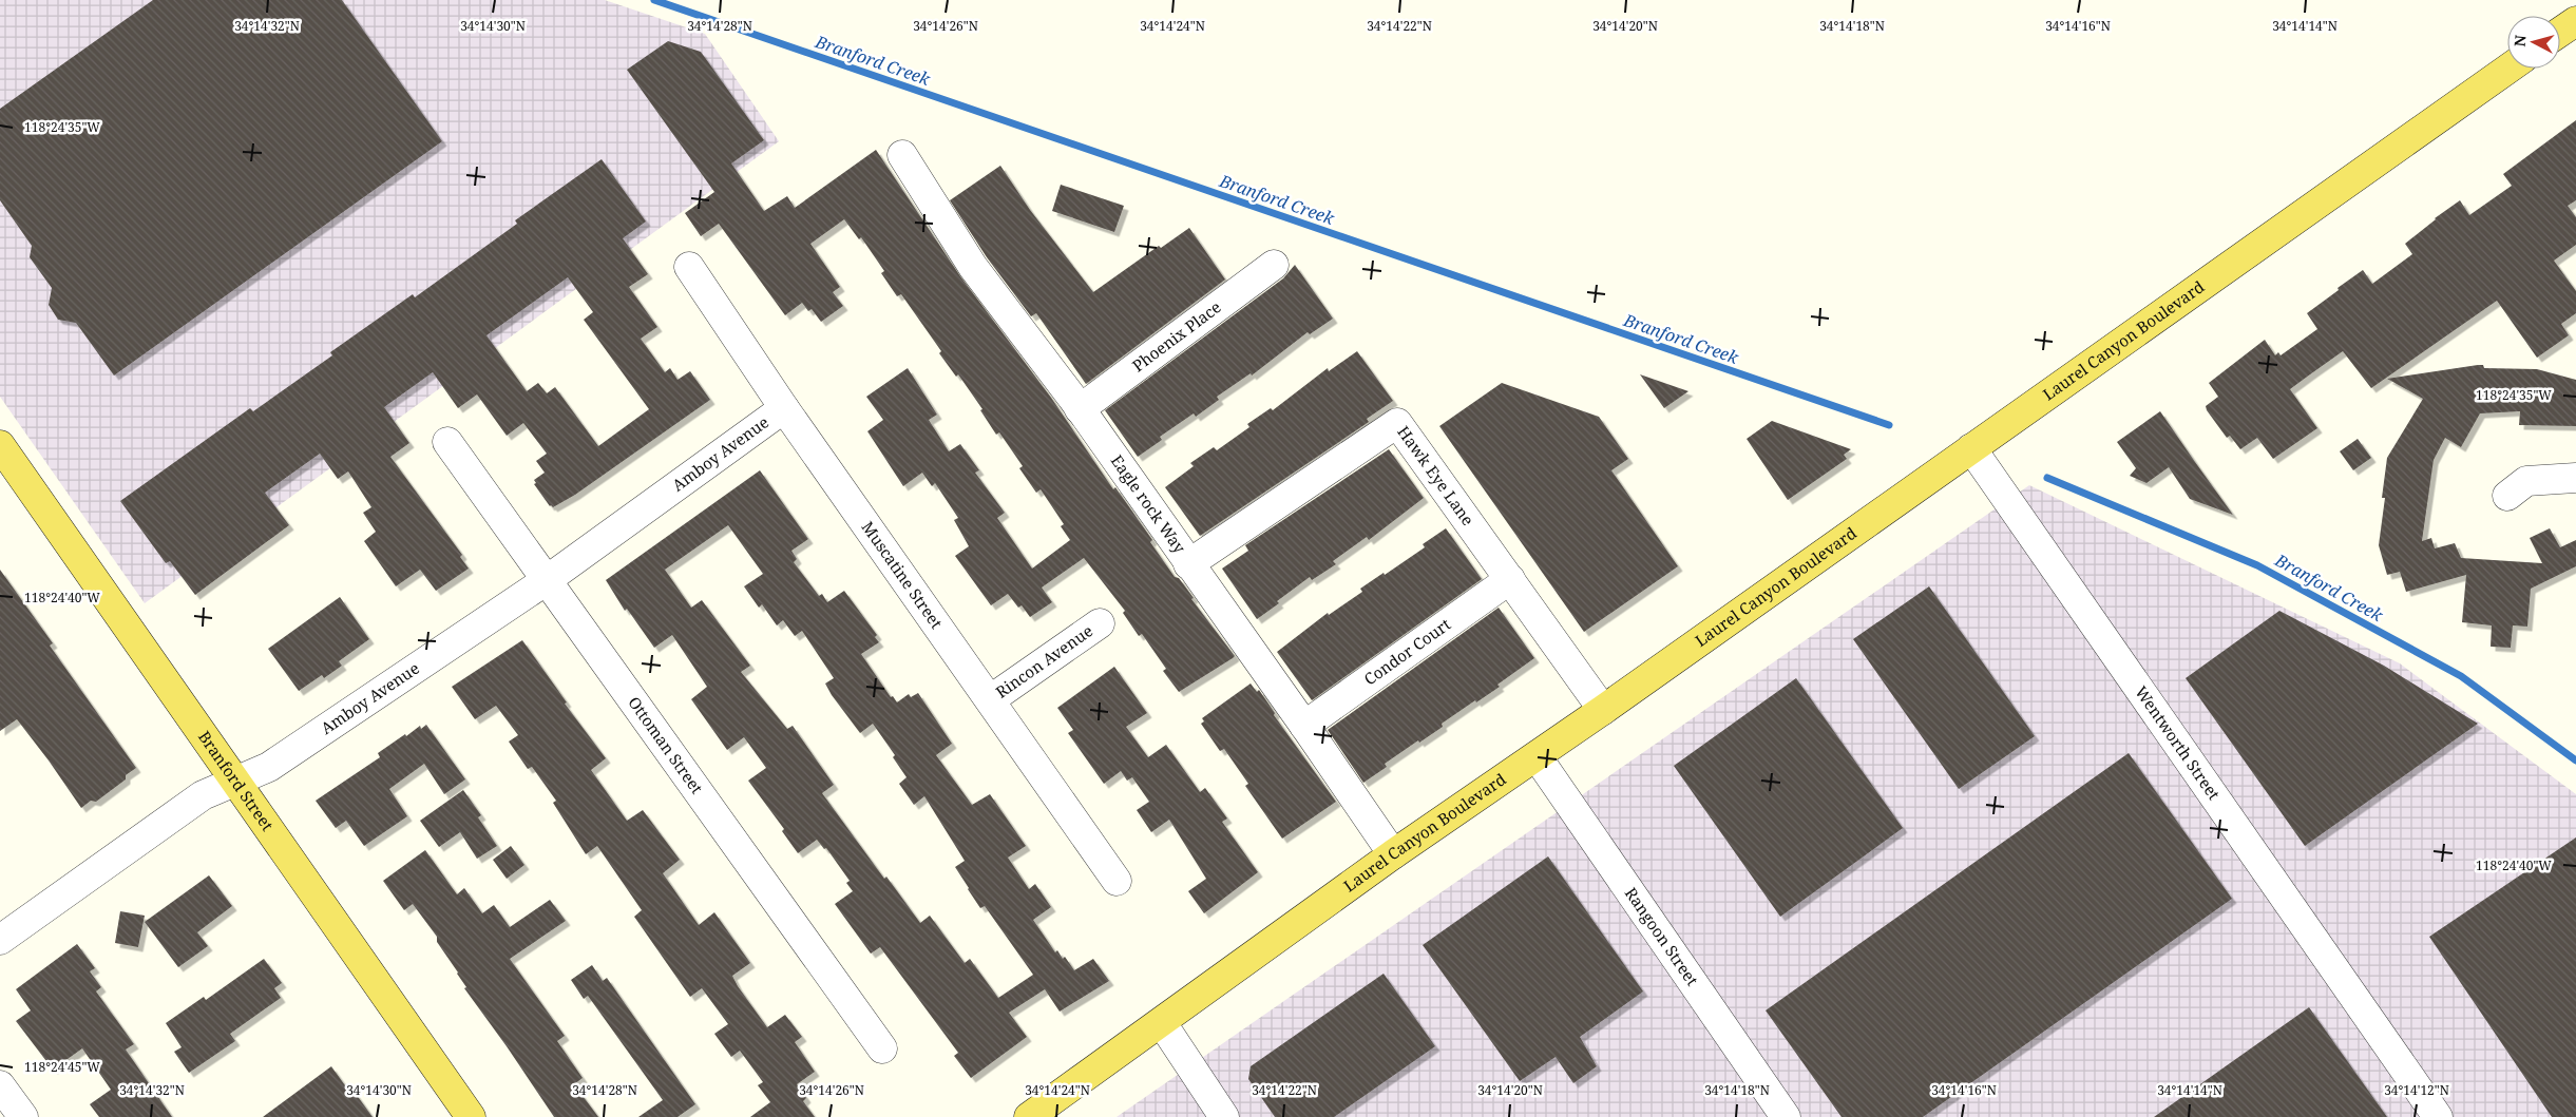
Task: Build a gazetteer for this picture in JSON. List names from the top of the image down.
{
  "streets": {
    "main road": ["Laurel Canyon Boulevard", "Branford Street"],
    "street": [
      "Phoenix Place",
      "Amboy Avenue",
      "Hawk Eye Lane",
      "Eagle rock Way",
      "Muscatine Street",
      "Condor Court",
      "Rincon Avenue",
      "Wentworth Street",
      "Ottoman Street",
      "Rangoon Street"
    ]
  },
  "crossings": [
    ["Phoenix Place", "Eagle rock Way"],
    ["Laurel Canyon Boulevard", "Hawk Eye Lane"],
    ["Laurel Canyon Boulevard", "Eagle rock Way"],
    ["Laurel Canyon Boulevard", "Wentworth Street"],
    ["Laurel Canyon Boulevard", "Rangoon Street"],
    ["Amboy Avenue", "Muscatine Street"],
    ["Amboy Avenue", "Ottoman Street"],
    ["Amboy Avenue", "Branford Street"],
    ["Hawk Eye Lane", "Eagle rock Way"],
    ["Hawk Eye Lane", "Condor Court"],
    ["Eagle rock Way", "Condor Court"],
    ["Muscatine Street", "Rincon Avenue"]
  ],
  "water": ["Branford Creek"],
  "north": "left",
  "coordinates": [
    "34°14'32\"N",
    "34°14'30\"N",
    "34°14'28\"N",
    "34°14'26\"N",
    "34°14'24\"N",
    "34°14'22\"N",
    "34°14'20\"N",
    "34°14'18\"N",
    "34°14'16\"N",
    "34°14'14\"N",
    "118°24'35\"W",
    "118°24'40\"W",
    "118°24'45\"W",
    "34°14'12\"N"
  ]
}
